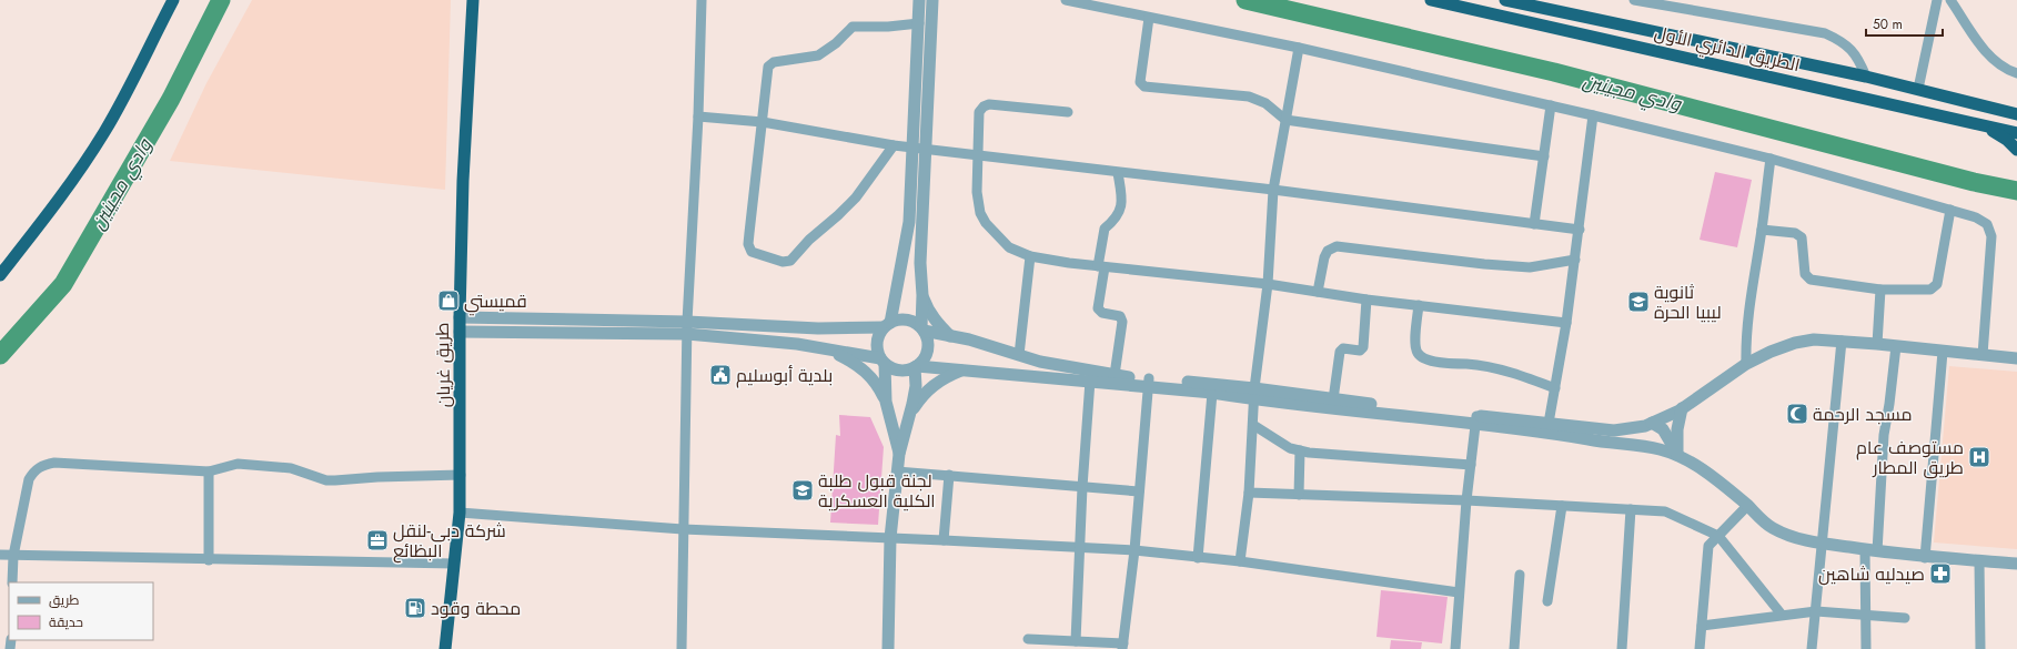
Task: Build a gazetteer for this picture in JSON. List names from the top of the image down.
{
  "streets": {
    "highway": ["الطريق الدائري الأول", "طريق غريان"]
  },
  "water": ["وادي مجينين"],
  "places": {
    "shop": ["قميستي"],
    "school or university": ["ثانوية ليبيا الحرة", "لجنة قبول طلبة الكلية العسكرية"],
    "public building": ["بلدية أبوسليم"],
    "mosque": ["مسجد الرحمة"],
    "hospital": ["مستوصف عام طريق المطار"],
    "office": ["شركة دبي-لنقل البظائع"],
    "pharmacy": ["صيدليه شاهين"],
    "fuel station": ["محطة وقود"]
  },
  "legend": ["طريق", "حديقة"],
  "scale_bar": "50 m"
}
